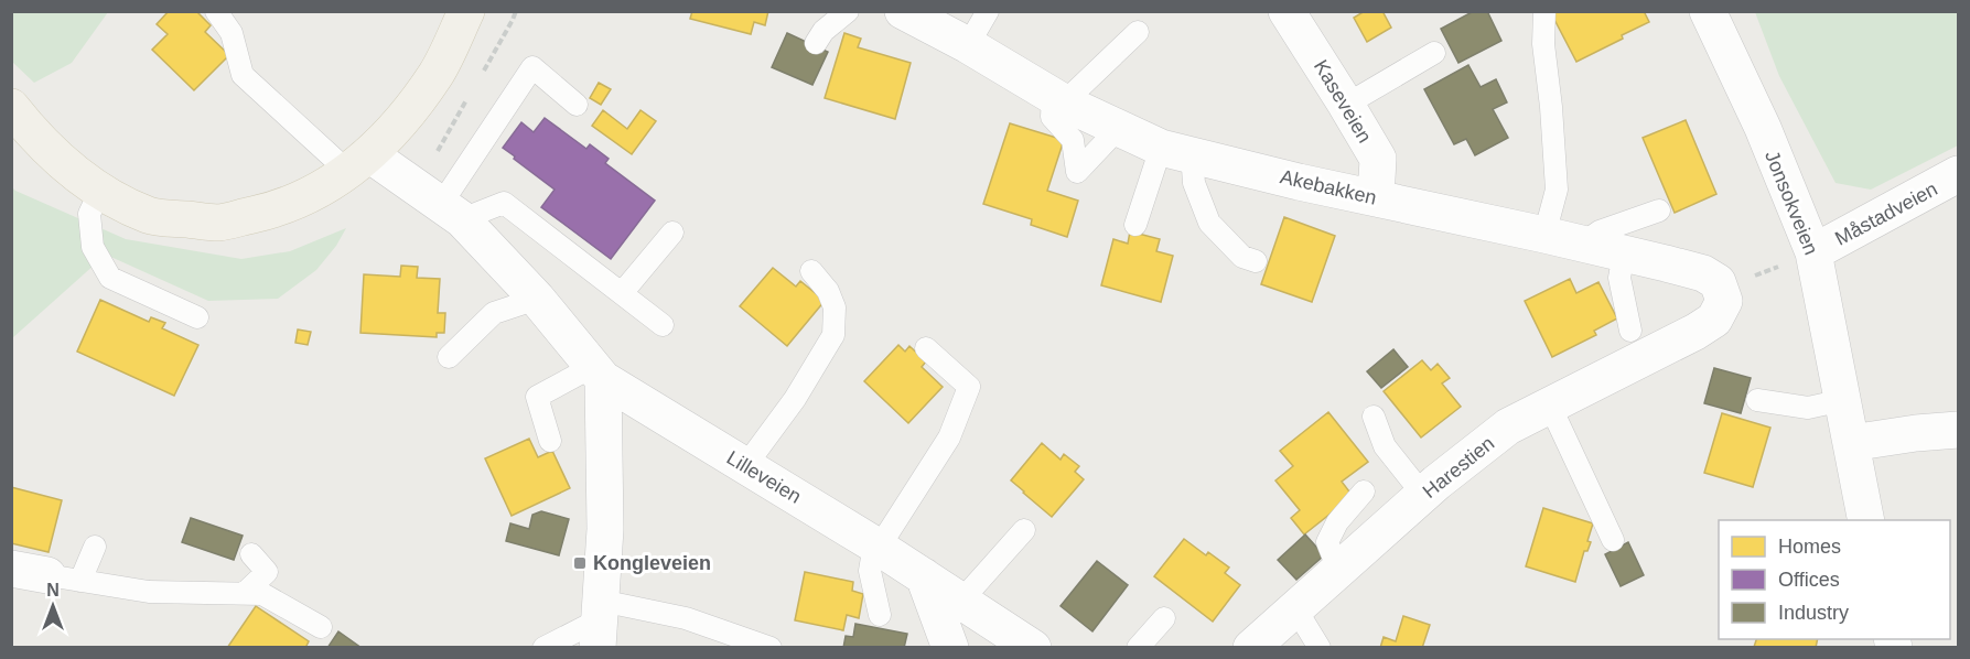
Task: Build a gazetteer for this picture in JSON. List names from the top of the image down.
{
  "streets": {
    "street": [
      "Kaseveien",
      "Akebakken",
      "Jonsokveien",
      "Måstadveien",
      "Harestien",
      "Lilleveien"
    ]
  },
  "crossings": [
    ["Kaseveien", "Akebakken"],
    ["Akebakken", "Harestien"],
    ["Jonsokveien", "Måstadveien"]
  ],
  "places": {
    "transit": ["Kongleveien"]
  },
  "legend": ["Homes", "Offices", "Industry"],
  "north": "top"
}
